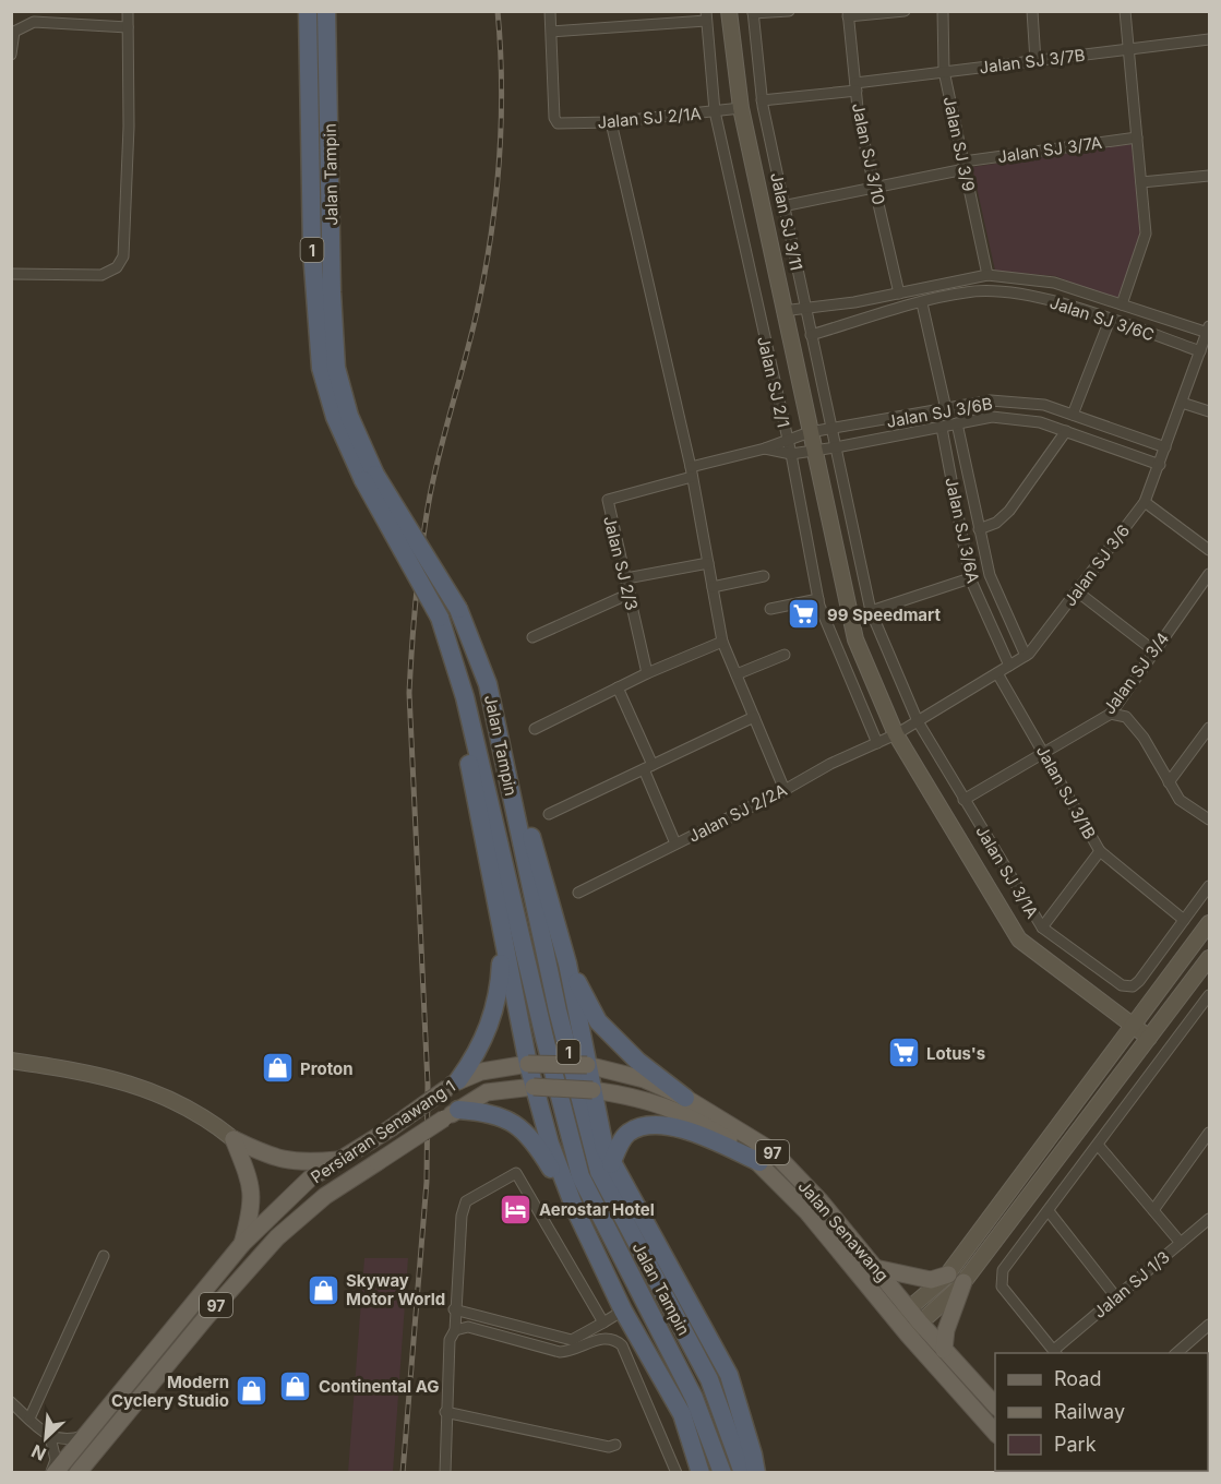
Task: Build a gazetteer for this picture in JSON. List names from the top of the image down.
{
  "streets": {
    "highway": ["Jalan Tampin", "1"],
    "main road": ["Persiaran Senawang 1", "97", "Jalan Senawang"],
    "street": [
      "Jalan SJ 3/7B",
      "Jalan SJ 2/1A",
      "Jalan SJ 3/9",
      "Jalan SJ 3/7A",
      "Jalan SJ 3/10",
      "Jalan SJ 3/11",
      "Jalan SJ 3/6C",
      "Jalan SJ 2/1",
      "Jalan SJ 3/6B",
      "Jalan SJ 3/6A",
      "Jalan SJ 2/3",
      "Jalan SJ 3/6",
      "Jalan SJ 3/4",
      "Jalan SJ 3/1B",
      "Jalan SJ 2/2A",
      "Jalan SJ 3/1A",
      "Jalan SJ 1/3"
    ]
  },
  "crossings": [
    ["Jalan SJ 3/7B", "Jalan SJ 3/9"],
    ["Jalan SJ 3/7B", "Jalan SJ 3/10"],
    ["Jalan SJ 3/7B", "Jalan SJ 3/11"],
    ["Jalan SJ 2/1A", "Jalan SJ 2/1"],
    ["Jalan SJ 3/9", "Jalan SJ 3/7A"],
    ["Jalan SJ 3/7A", "Jalan SJ 3/10"],
    ["Jalan SJ 3/7A", "Jalan SJ 3/11"],
    ["Jalan SJ 3/11", "Jalan SJ 3/6C"],
    ["Jalan SJ 3/11", "Jalan SJ 3/6B"],
    ["Jalan SJ 3/11", "Jalan SJ 3/1A"],
    ["Jalan SJ 3/6C", "Jalan SJ 3/6"],
    ["Jalan SJ 2/1", "Jalan SJ 3/6B"],
    ["Jalan SJ 2/1", "Jalan SJ 2/2A"],
    ["Jalan SJ 3/6B", "Jalan SJ 2/3"],
    ["Jalan SJ 3/6B", "Jalan SJ 3/6"],
    ["Jalan SJ 3/6A", "Jalan SJ 3/6"],
    ["Jalan SJ 3/6", "Jalan SJ 3/1B"],
    ["Jalan SJ 3/6", "Jalan SJ 2/2A"],
    ["Jalan SJ 3/6", "Jalan SJ 3/1A"],
    ["Jalan SJ 3/4", "Jalan SJ 3/1B"],
    ["Jalan SJ 3/4", "Jalan SJ 3/1A"],
    ["Jalan SJ 3/1B", "Jalan SJ 3/1A"],
    ["Persiaran Senawang 1", "97"],
    ["97", "Jalan Senawang"]
  ],
  "places": {
    "supermarket": ["99 Speedmart", "Lotus's"],
    "shop": [
      "Proton",
      "Skyway Motor World",
      "Continental AG",
      "Modern Cyclery Studio"
    ],
    "hotel": ["Aerostar Hotel"]
  },
  "legend": ["Road", "Railway", "Park"],
  "north": "bottom left"
}
